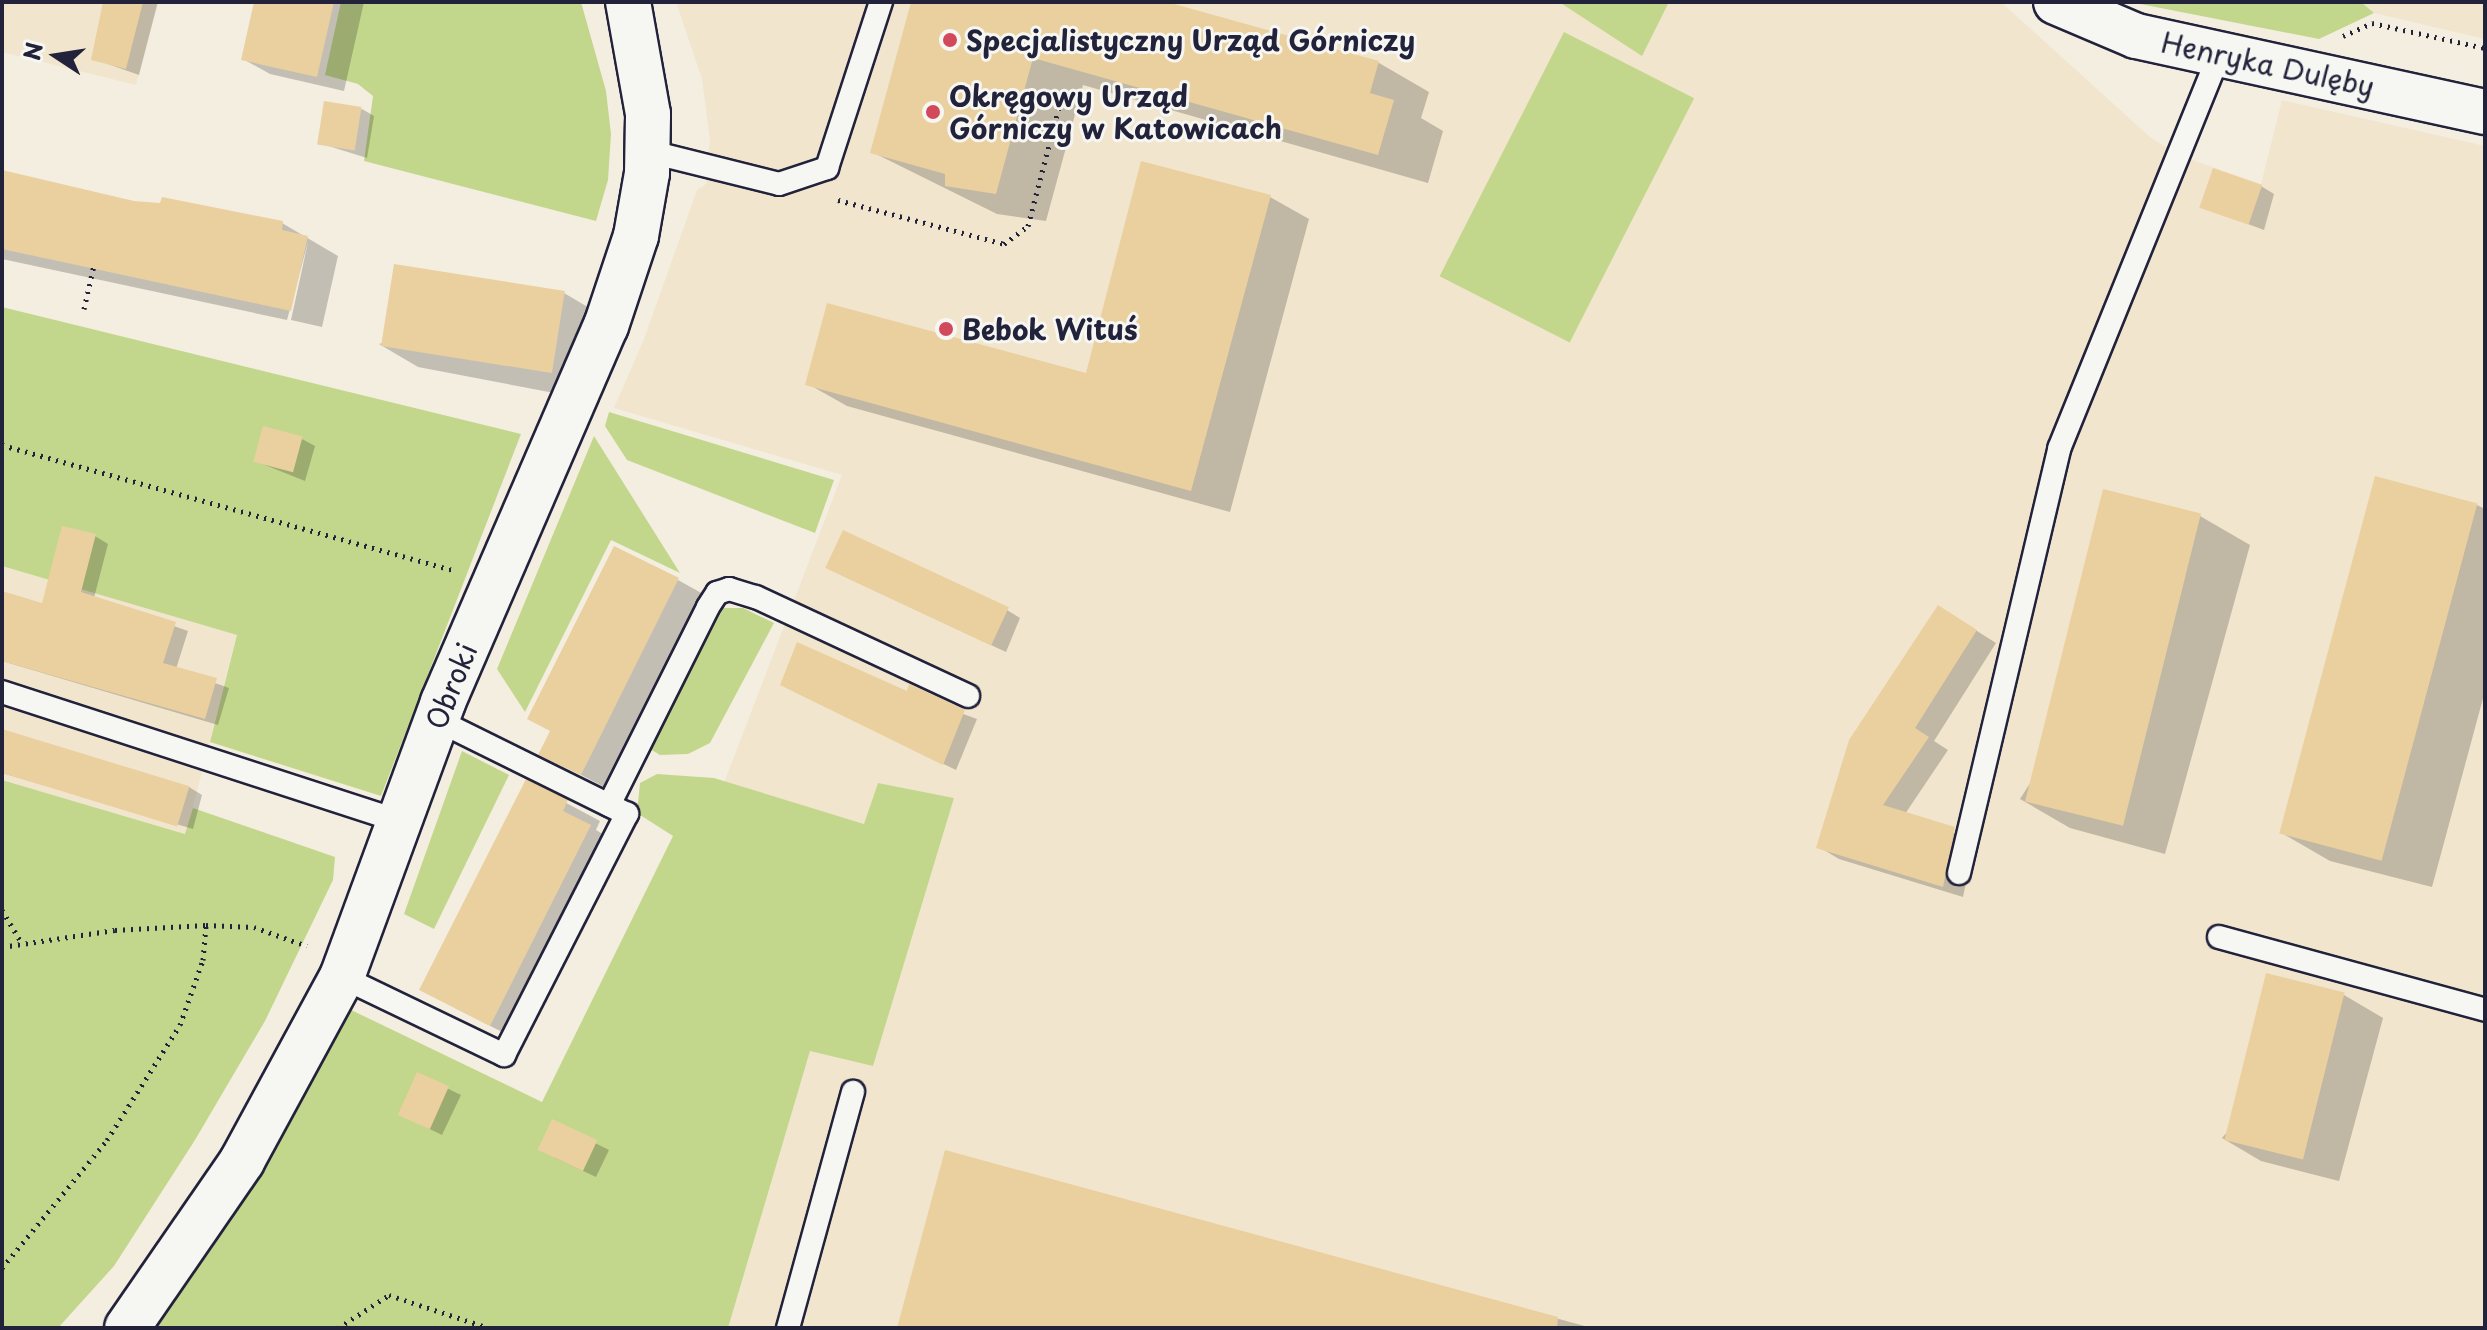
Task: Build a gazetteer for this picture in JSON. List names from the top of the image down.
{
  "streets": {
    "street": ["Henryka Dulęby", "Obroki"]
  },
  "places": ["Specjalistyczny Urząd Górniczy", "Okręgowy Urząd Górniczy w Katowicach", "Bebok Wituś"],
  "north": "left"
}
